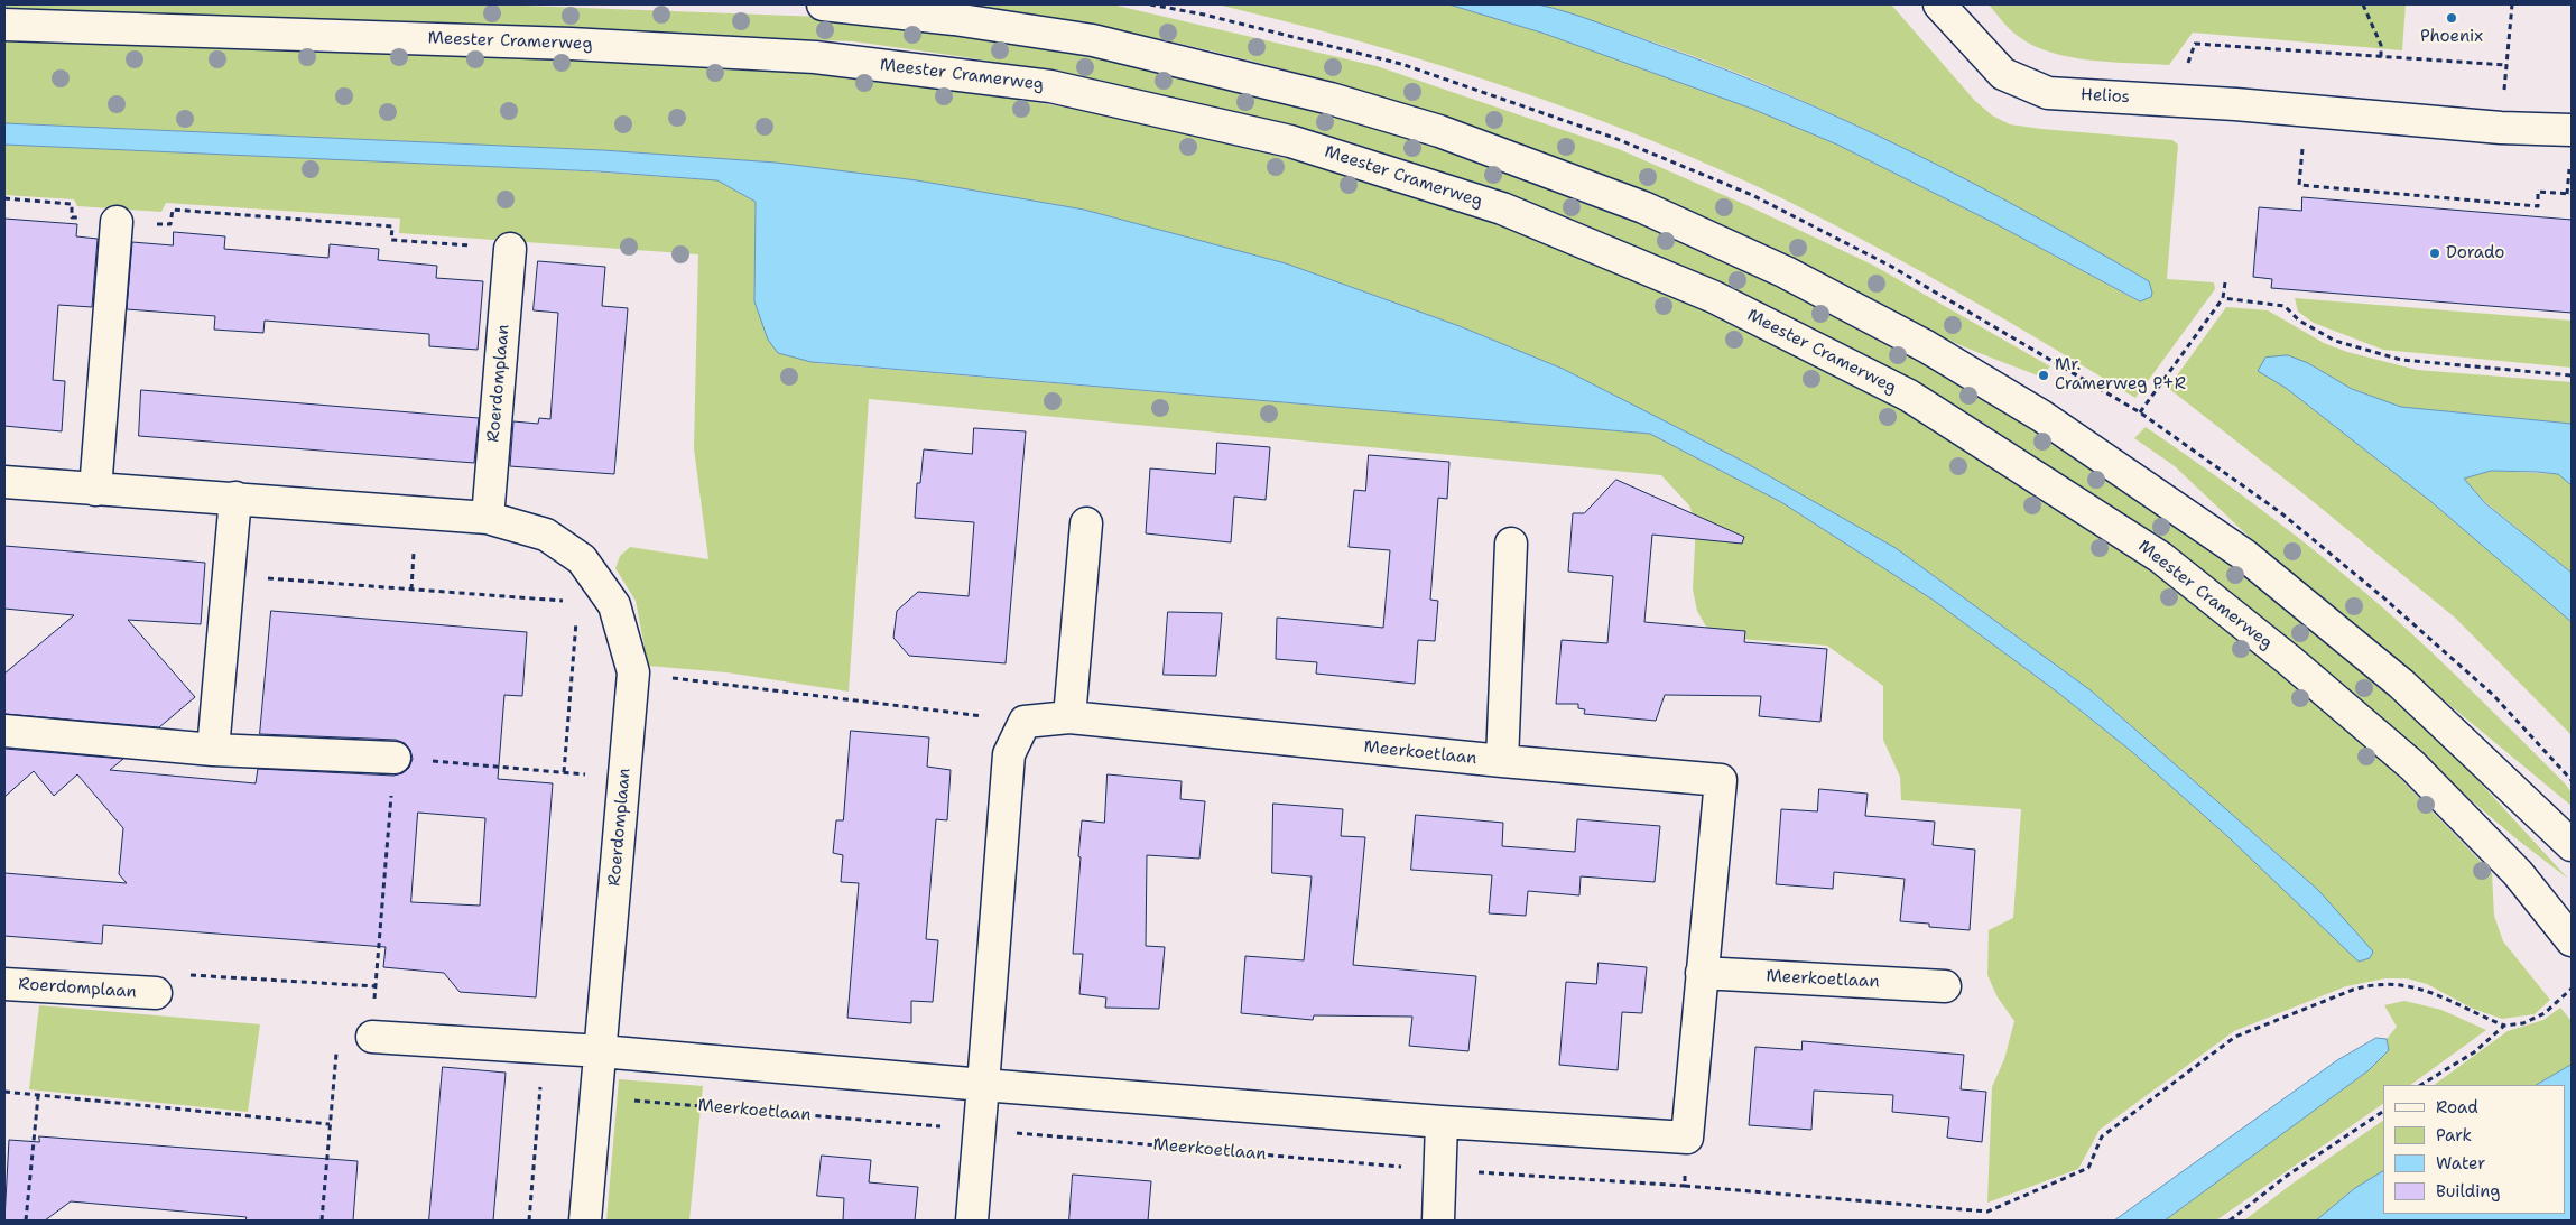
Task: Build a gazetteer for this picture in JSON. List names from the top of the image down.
{
  "streets": {
    "street": [
      "Meester Cramerweg",
      "Helios",
      "Roerdomplaan",
      "Meerkoetlaan"
    ]
  },
  "crossings": [
    ["Roerdomplaan", "Meerkoetlaan"]
  ],
  "places": ["Phoenix", "Dorado", "Mr. Cramerweg P+R"],
  "legend": [
    "Road",
    "Park",
    "Water",
    "Building"
  ]
}
